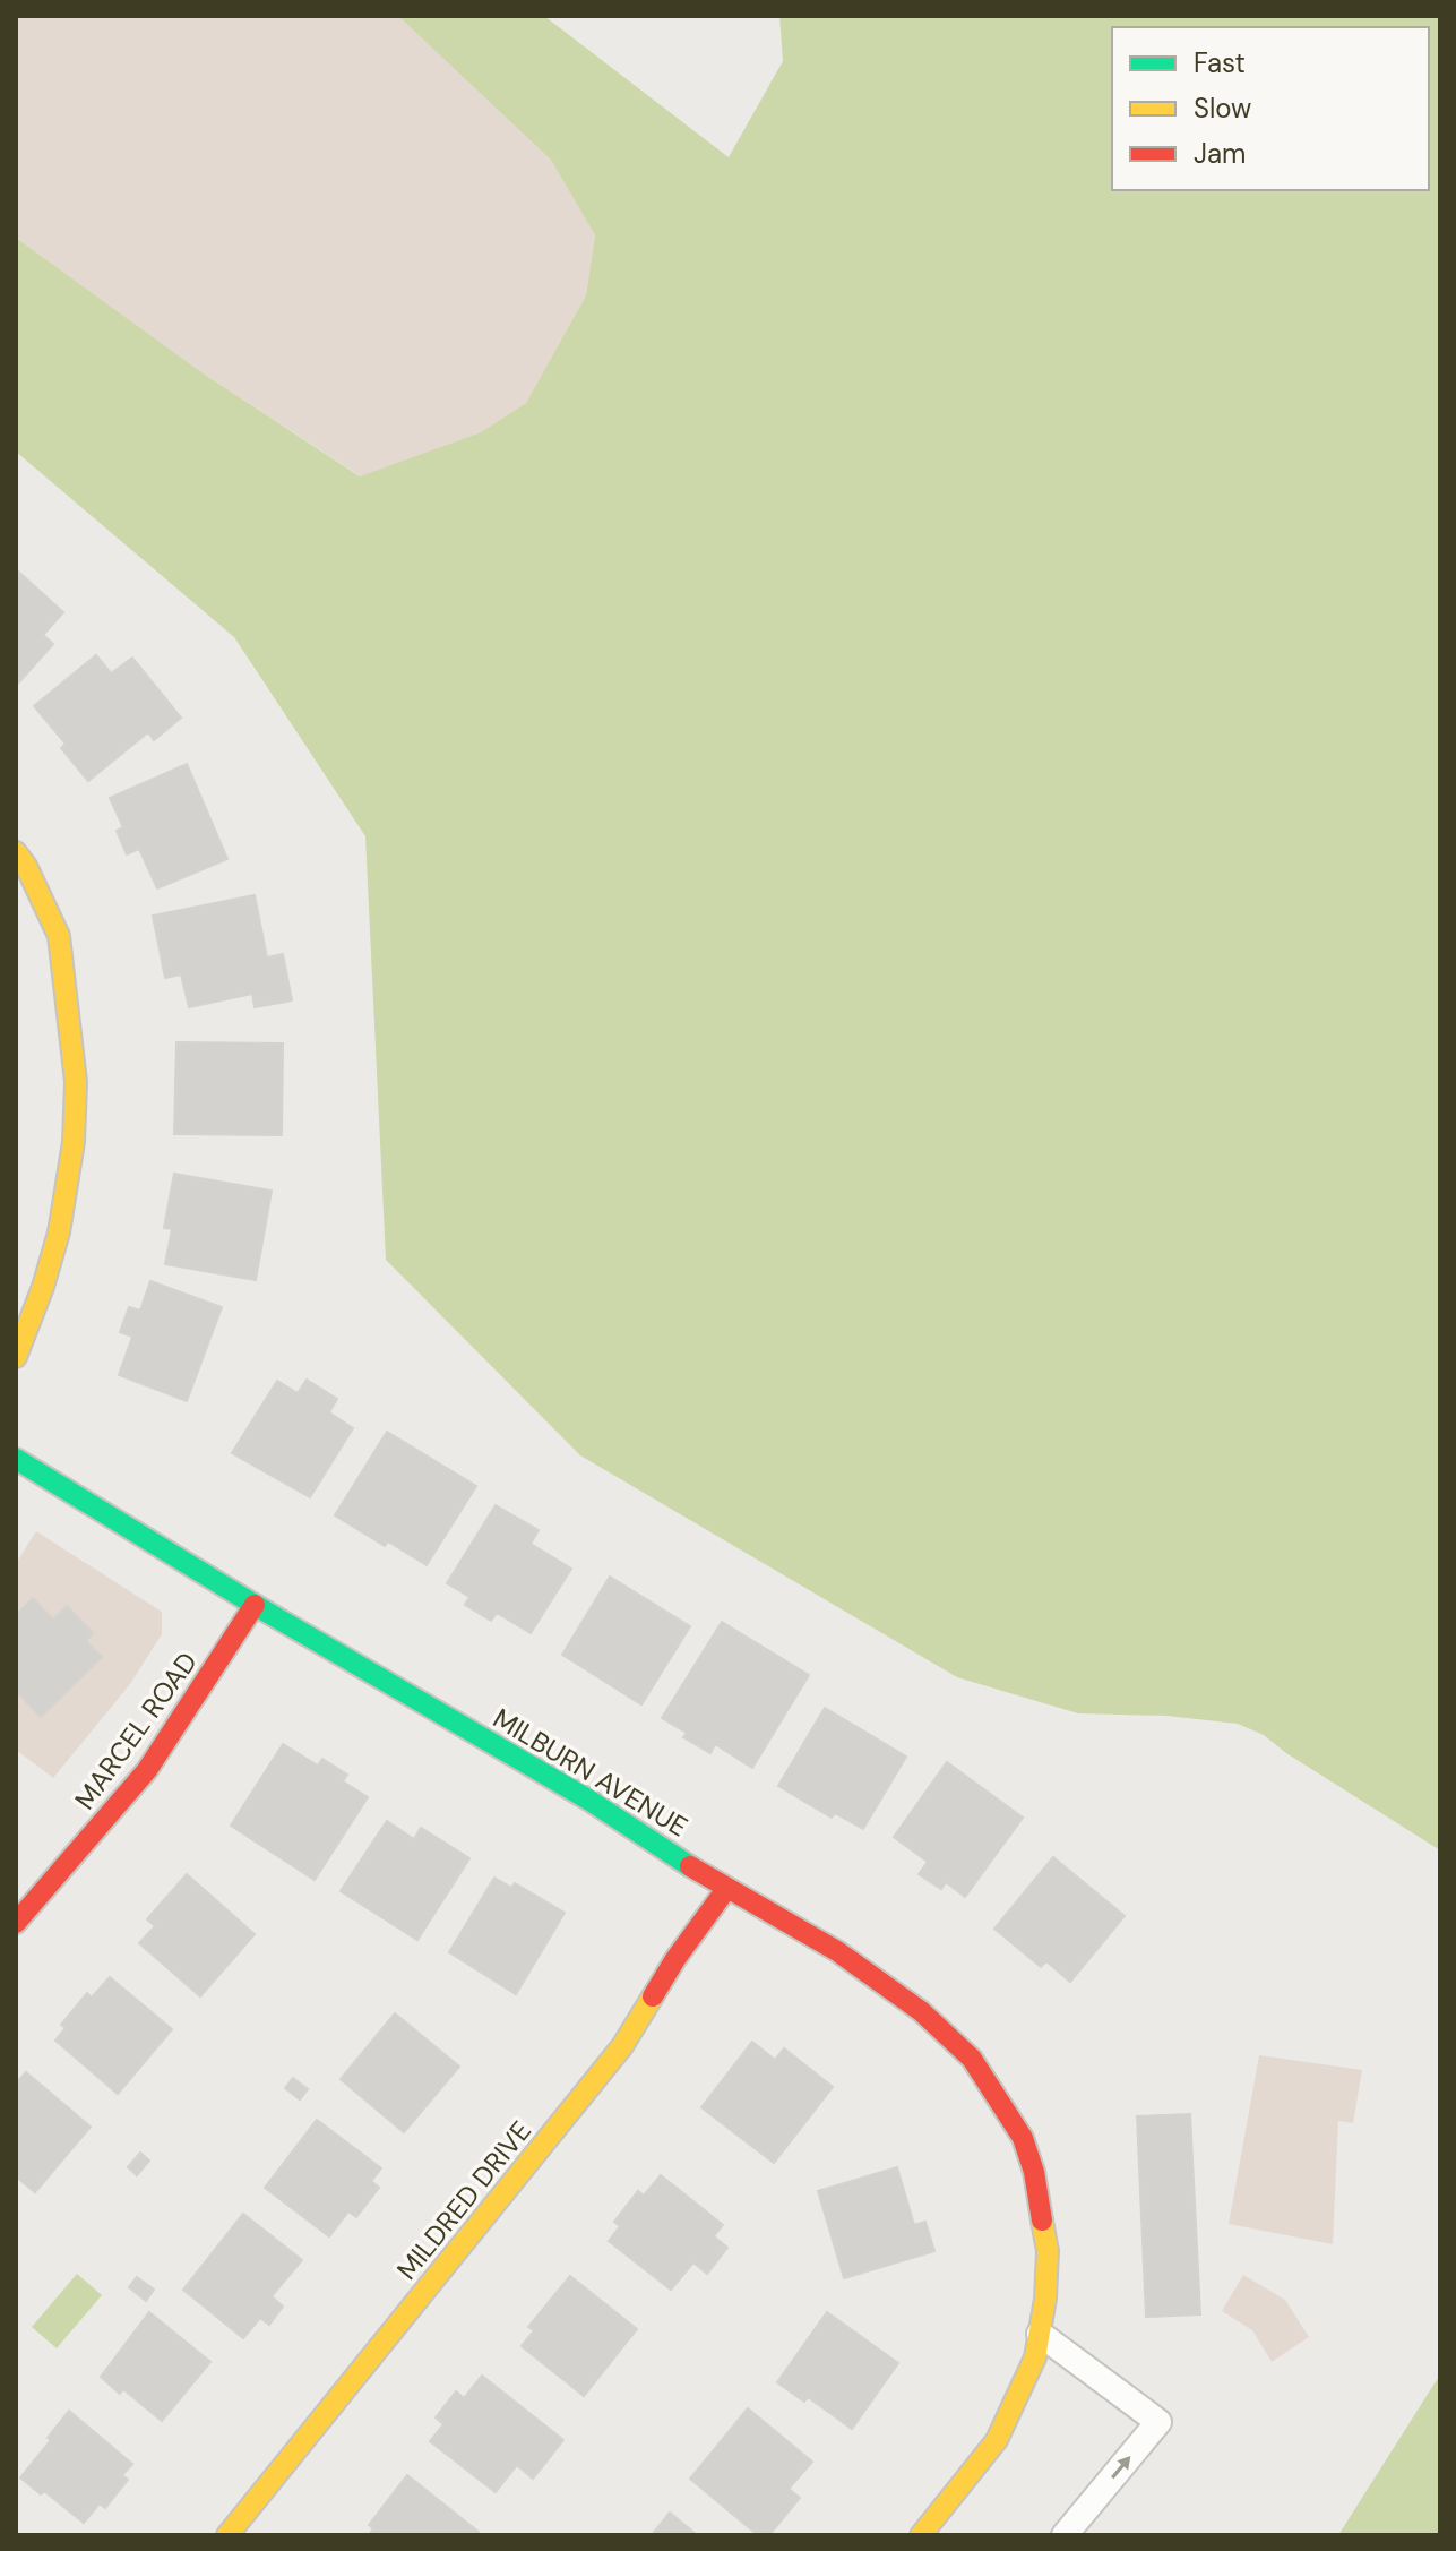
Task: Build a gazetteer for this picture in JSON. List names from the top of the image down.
{
  "streets": {
    "street": ["MARCEL ROAD", "MILBURN AVENUE", "MILDRED DRIVE"]
  },
  "crossings": [
    ["MARCEL ROAD", "MILBURN AVENUE"],
    ["MILBURN AVENUE", "MILDRED DRIVE"]
  ],
  "legend": ["Fast", "Slow", "Jam"]
}
